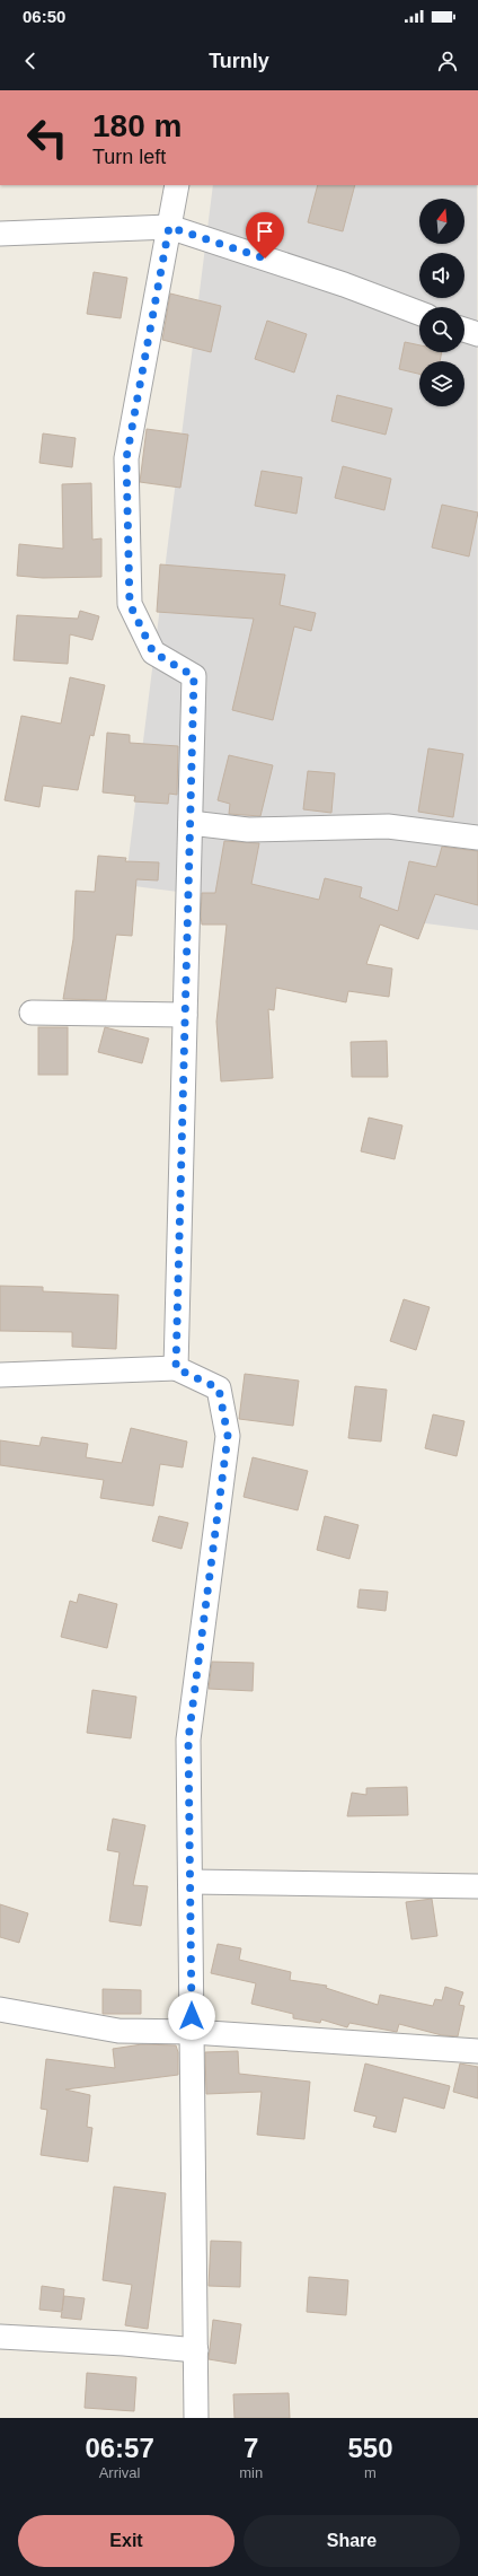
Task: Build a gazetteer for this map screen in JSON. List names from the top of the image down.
{
  "north": "top",
  "page": {
    "status": "06:50",
    "header": "Turnly",
    "turn": ["180 m", "Turn left"],
    "eta": [
      "06:57",
      "Arrival",
      "7",
      "min",
      "550",
      "m"
    ],
    "buttons": ["Exit", "Share"]
  }
}
